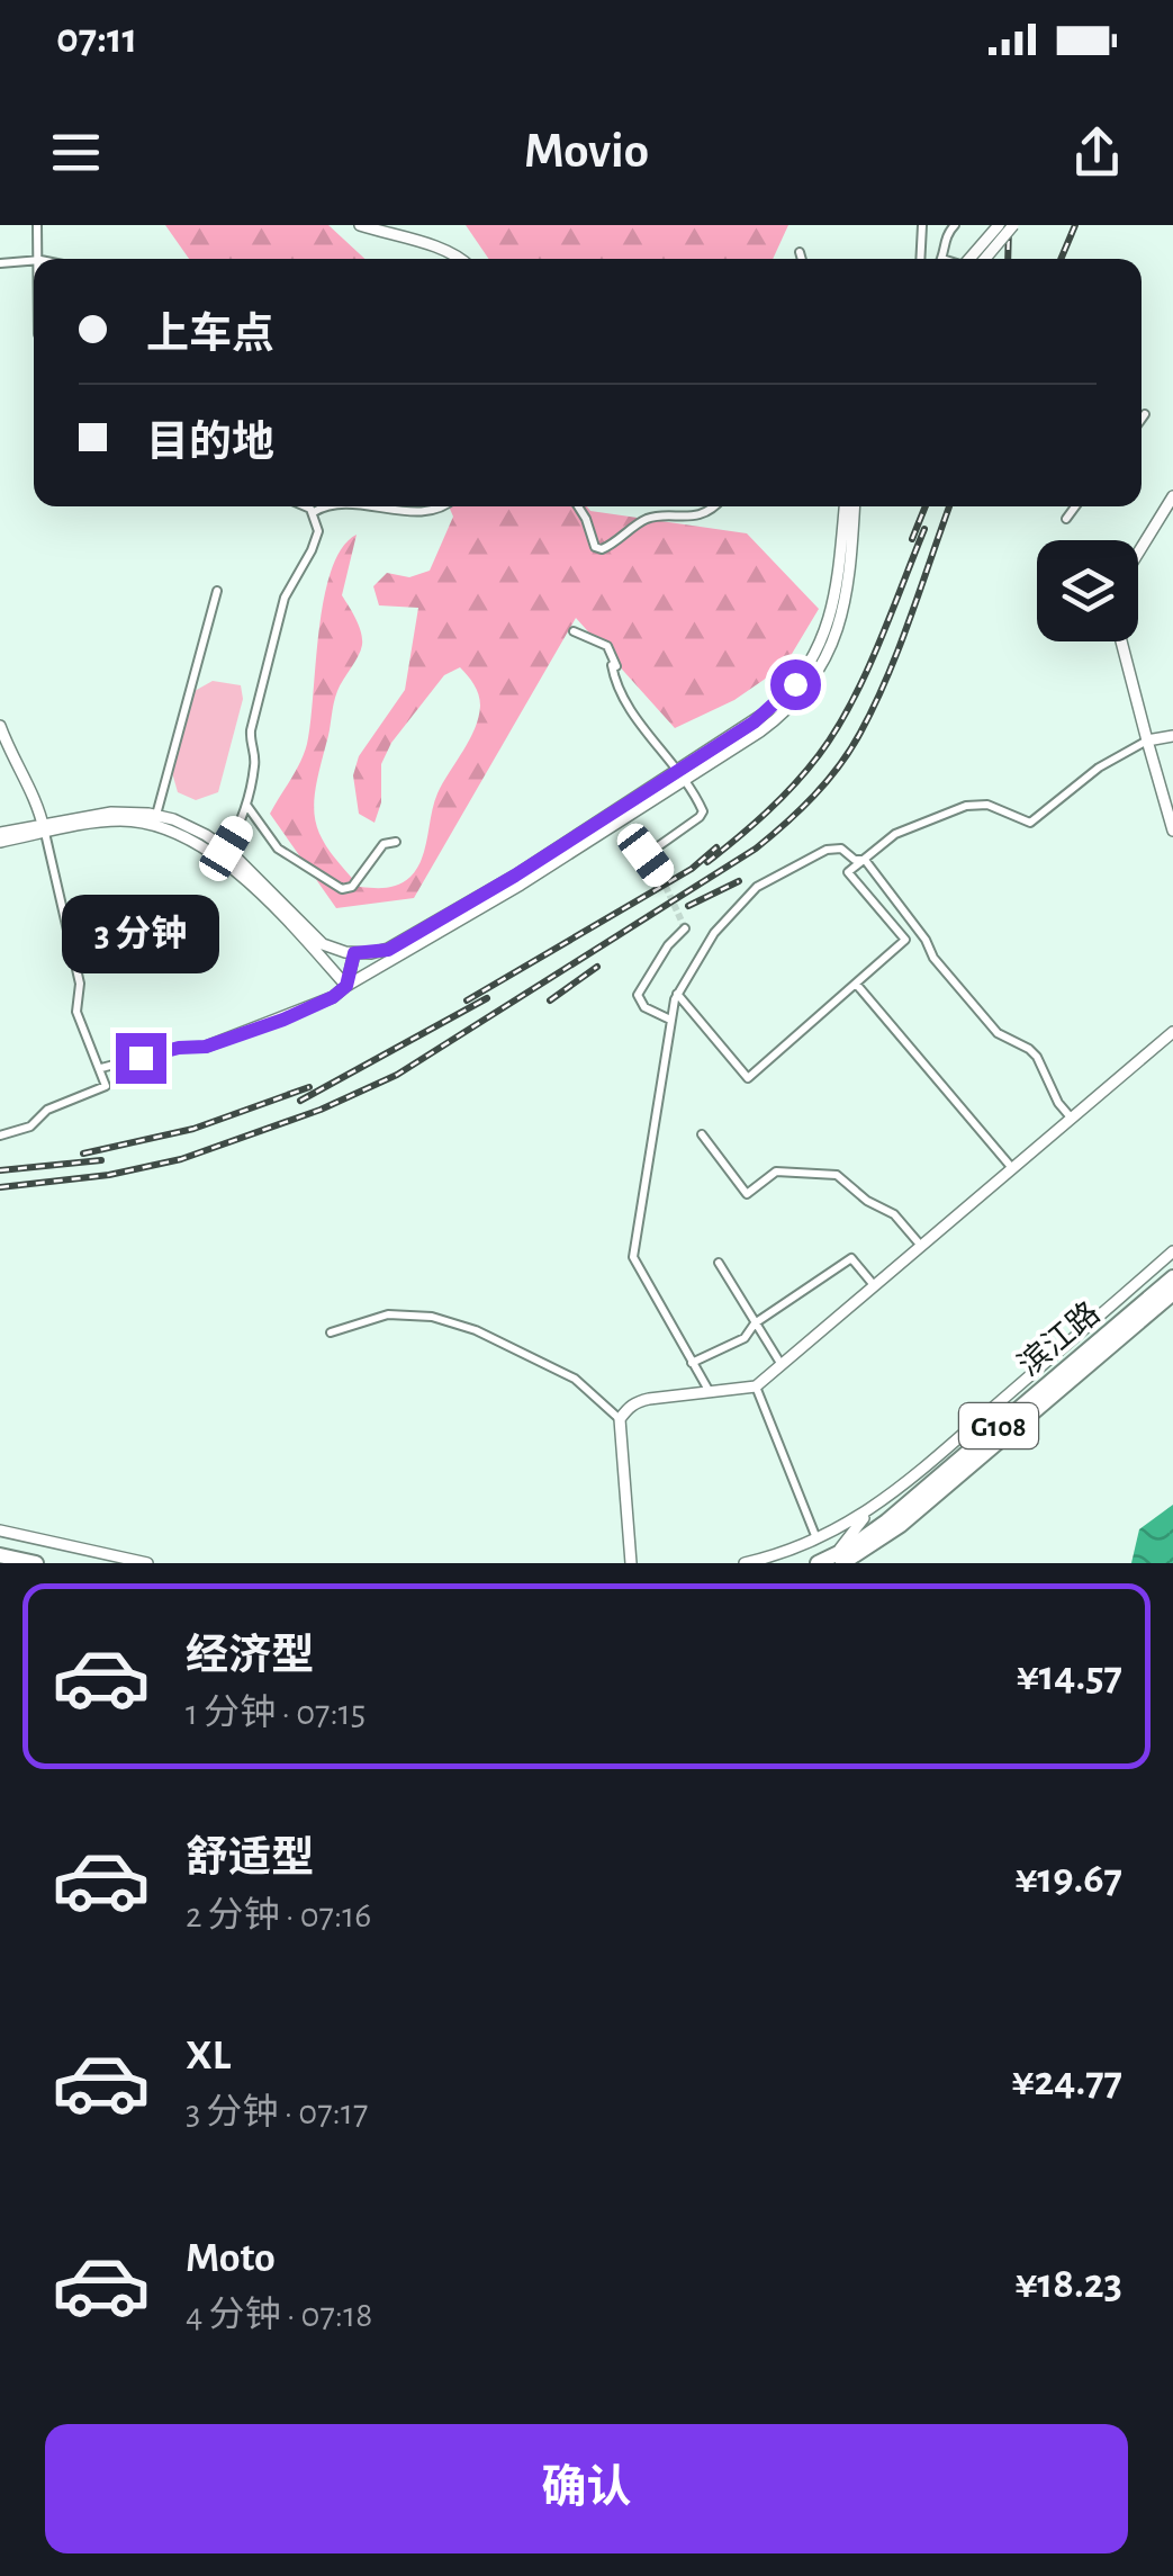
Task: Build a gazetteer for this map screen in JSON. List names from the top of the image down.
{
  "streets": {
    "highway": ["滨江路", "G108"]
  },
  "page": {
    "status": "07:11",
    "header": "Movio",
    "banner": ["上车点", "目的地"],
    "bubble": "3 分钟",
    "list": [
      {
        "name": "经济型",
        "note": "1 分钟 · 07:15",
        "value": "¥14.57"
      },
      {
        "name": "舒适型",
        "note": "2 分钟 · 07:16",
        "value": "¥19.67"
      },
      {
        "name": "XL",
        "note": "3 分钟 · 07:17",
        "value": "¥24.77"
      },
      {
        "name": "Moto",
        "note": "4 分钟 · 07:18",
        "value": "¥18.23"
      }
    ],
    "buttons": "确认"
  }
}
